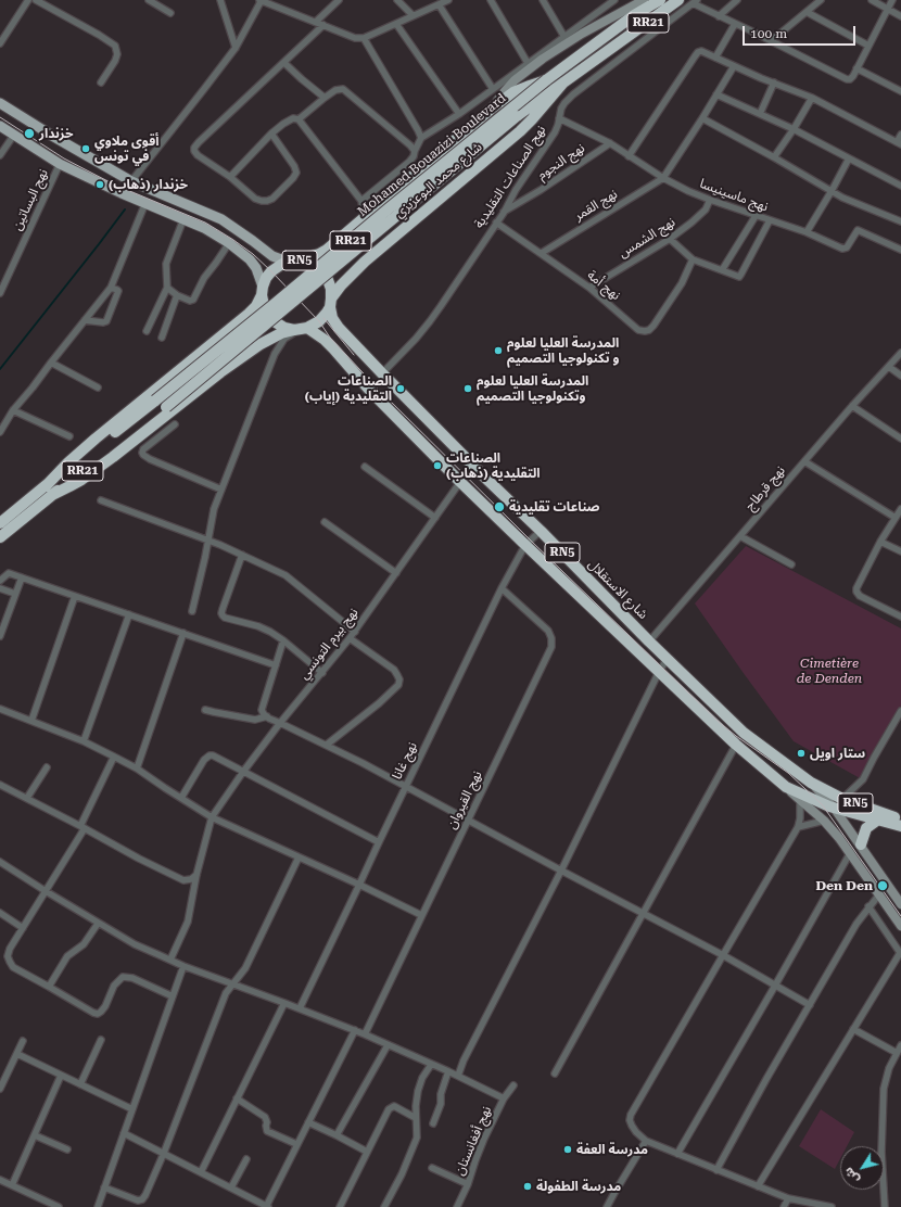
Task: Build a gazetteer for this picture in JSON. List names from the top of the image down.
{
  "streets": {
    "highway": [
      "RR21",
      "Mohamed Bouazizi Boulevard",
      "شارع محمد البوعزيزي",
      "RN5",
      "شارع الاستقلال"
    ],
    "street": [
      "نهج النجوم",
      "نهج الصناعات التقليدية",
      "نهج ماسينيسا",
      "نهج البساتين",
      "نهج القمر",
      "نهج الشمس",
      "نهج أمة",
      "نهج قرطاج",
      "نهج بيرم التونسي",
      "نهج غانا",
      "نهج القيروان",
      "نهج أفغانستان"
    ]
  },
  "crossings": [
    ["RR21", "Mohamed Bouazizi Boulevard"],
    ["RR21", "شارع محمد البوعزيزي"],
    ["RR21", "RN5"],
    ["RR21", "شارع الاستقلال"],
    ["Mohamed Bouazizi Boulevard", "شارع محمد البوعزيزي"],
    ["نهج النجوم", "نهج الصناعات التقليدية"],
    ["نهج النجوم", "نهج ماسينيسا"],
    ["نهج الصناعات التقليدية", "نهج ماسينيسا"],
    ["نهج الصناعات التقليدية", "نهج أمة"],
    ["نهج الصناعات التقليدية", "شارع الاستقلال"],
    ["شارع محمد البوعزيزي", "RN5"],
    ["شارع محمد البوعزيزي", "شارع الاستقلال"],
    ["نهج ماسينيسا", "نهج القمر"],
    ["نهج ماسينيسا", "نهج الشمس"],
    ["نهج البساتين", "RN5"],
    ["نهج القمر", "نهج أمة"],
    ["نهج الشمس", "نهج أمة"],
    ["RN5", "شارع الاستقلال"],
    ["RN5", "نهج بيرم التونسي"],
    ["RN5", "نهج غانا"],
    ["نهج قرطاج", "شارع الاستقلال"],
    ["شارع الاستقلال", "نهج غانا"],
    ["نهج غانا", "نهج القيروان"]
  ],
  "parks": ["Cimetière de Denden"],
  "places": [
    "خزندار",
    "أقوى ملاوي في تونس",
    "خزندار (ذهاب)",
    "المدرسة العليا لعلوم و تكنولوجيا التصميم",
    "الصناعات التقليدية (إياب)",
    "المدرسة العليا لعلوم وتكنولوجيا التصميم",
    "الصناعات التقليدية (ذهاب)",
    "صناعات تقليدية",
    "ستار اويل",
    "Den Den",
    "مدرسة العفة",
    "مدرسة الطفولة"
  ],
  "scale_bar": "100 m",
  "north": "bottom left"
}
